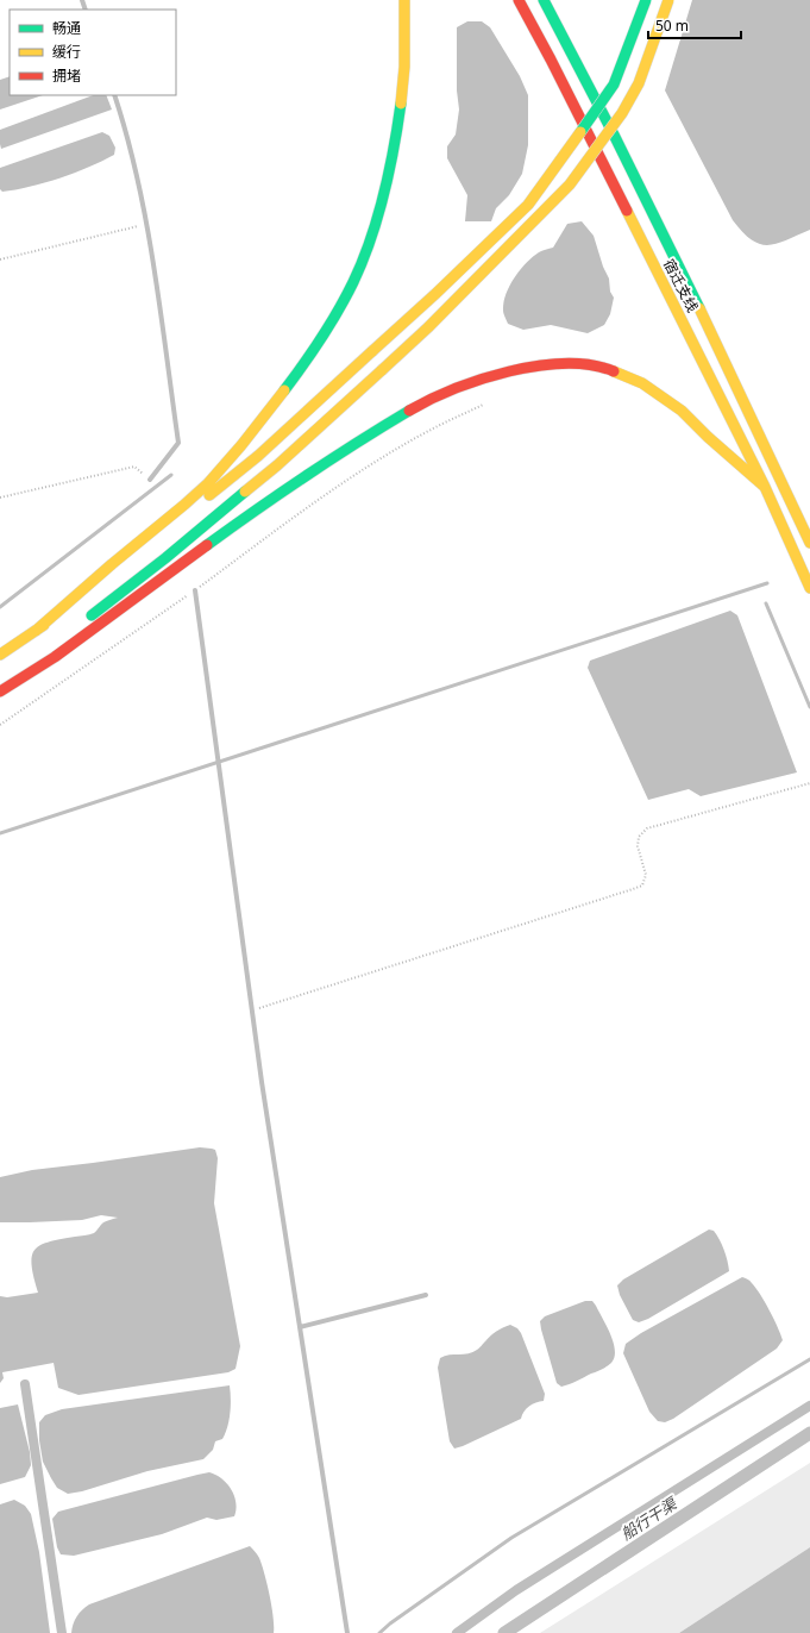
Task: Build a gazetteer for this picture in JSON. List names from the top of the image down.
{
  "streets": {
    "highway": ["宿迁支线"]
  },
  "water": ["船行干渠"],
  "legend": ["畅通", "缓行", "拥堵"],
  "scale_bar": "50 m"
}
